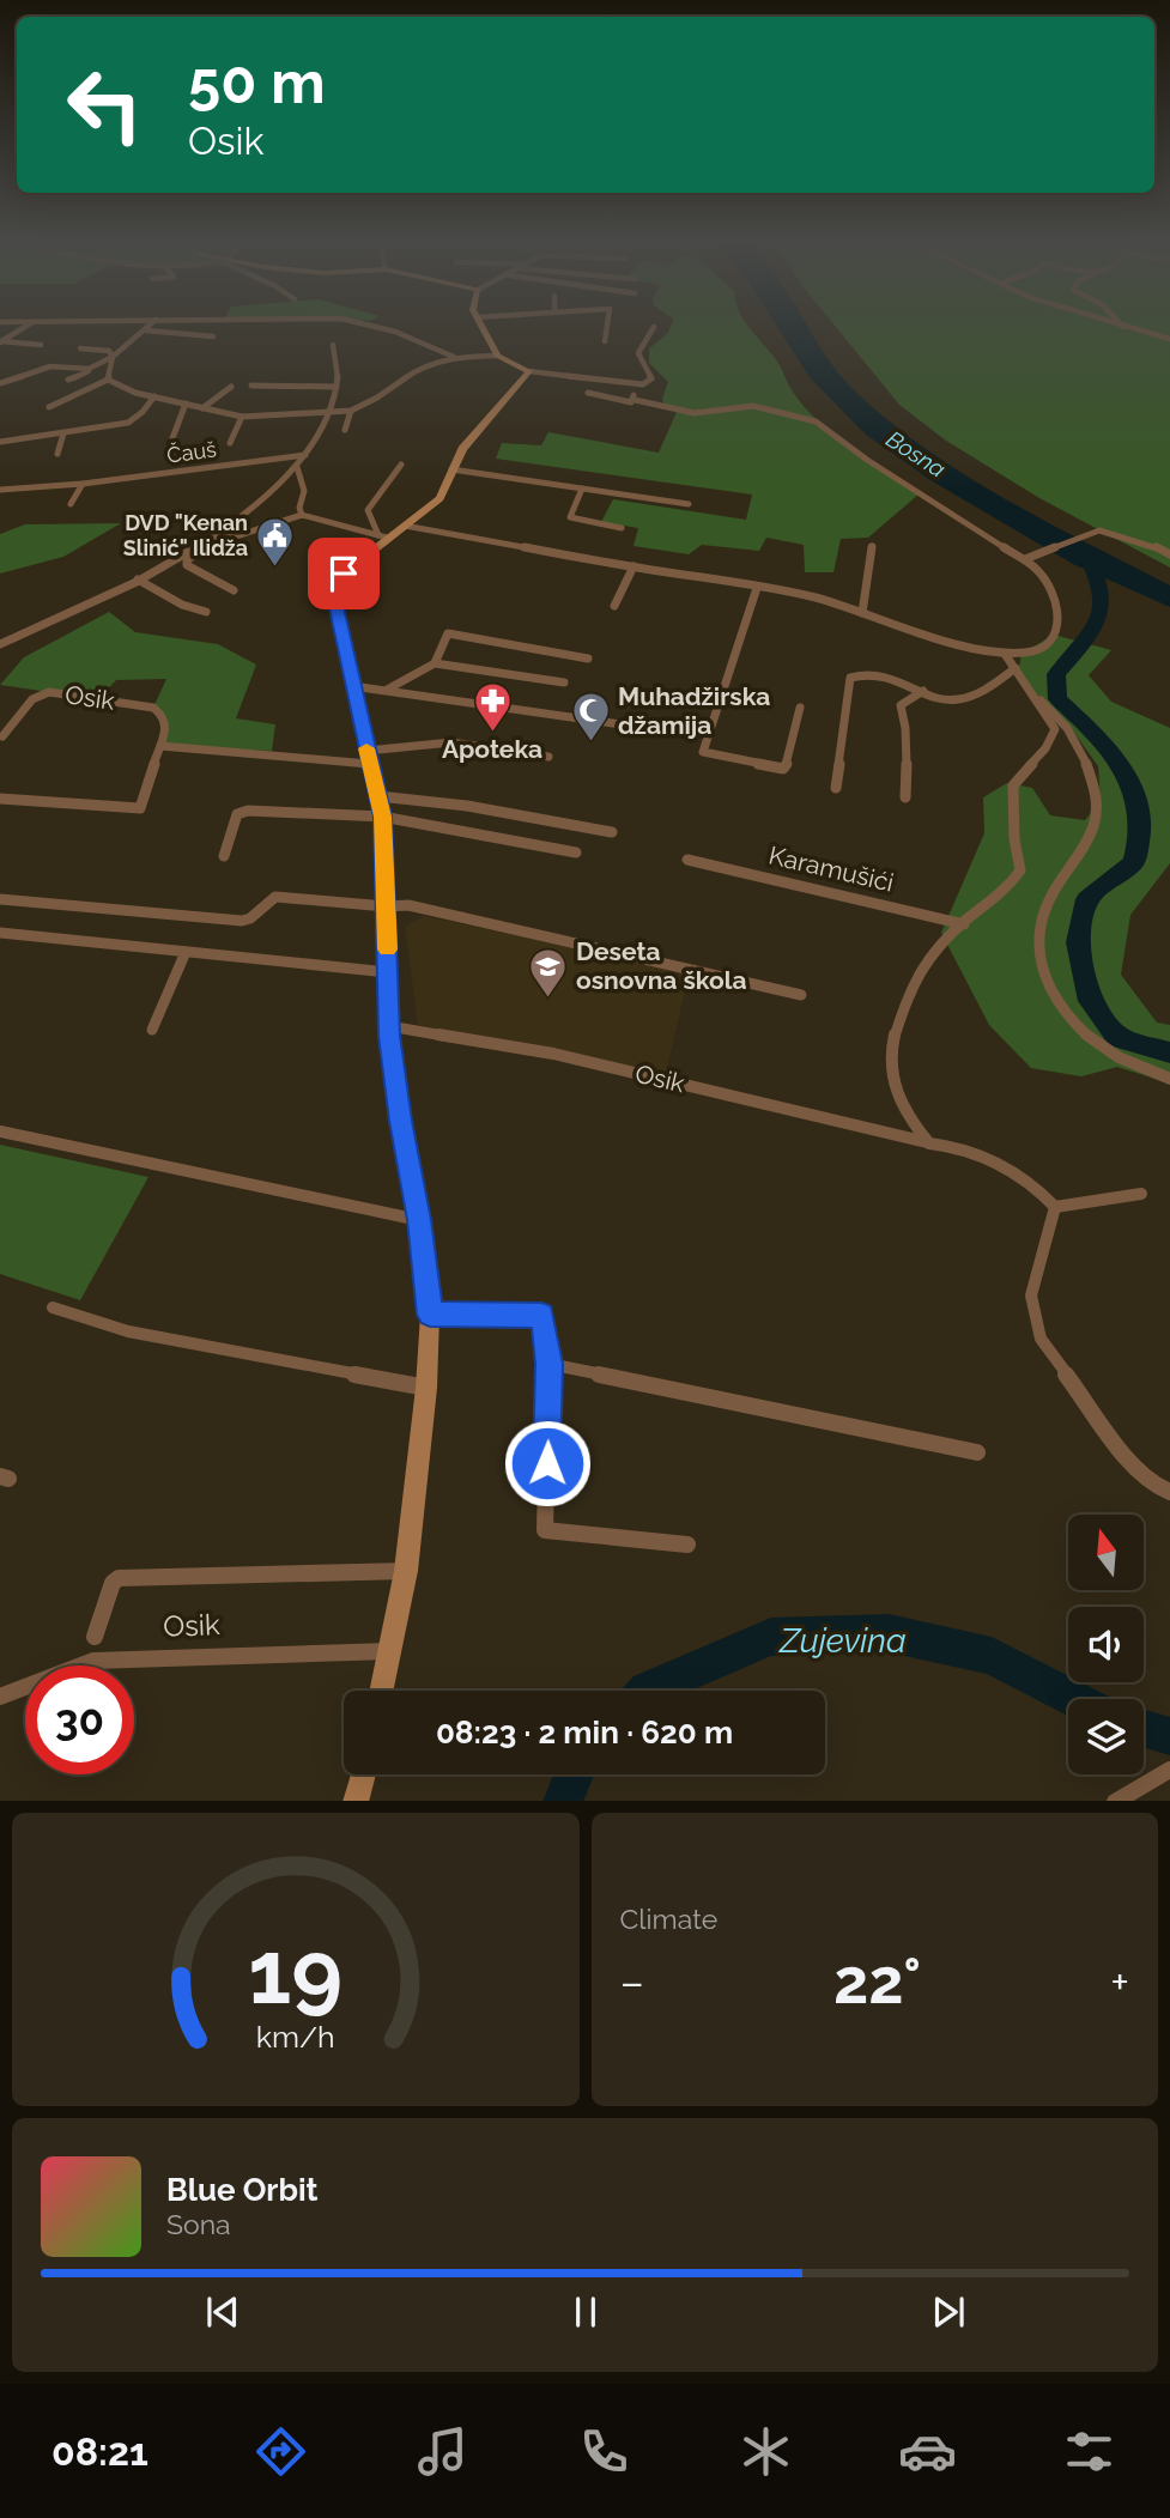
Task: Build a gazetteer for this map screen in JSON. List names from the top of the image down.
{
  "streets": {
    "street": ["Čauš", "Osik", "Karamušići"]
  },
  "water": ["Bosna", "Zujevina"],
  "places": {
    "public building": ["DVD \"Kenan Slinić\" Ilidža"],
    "pharmacy": ["Apoteka"],
    "mosque": ["Muhadžirska džamija"],
    "school or university": ["Deseta osnovna škola"]
  },
  "north": "top",
  "page": {
    "turn": ["50 m", "Osik"],
    "limit": "30",
    "trip": "08:23 · 2 min · 620 m",
    "tile": "Climate",
    "heat": ["−", "22°", "+"],
    "song": ["Blue Orbit", "Sona"],
    "tabs": "08:21",
    "gauge": ["19", "km/h"]
  }
}
